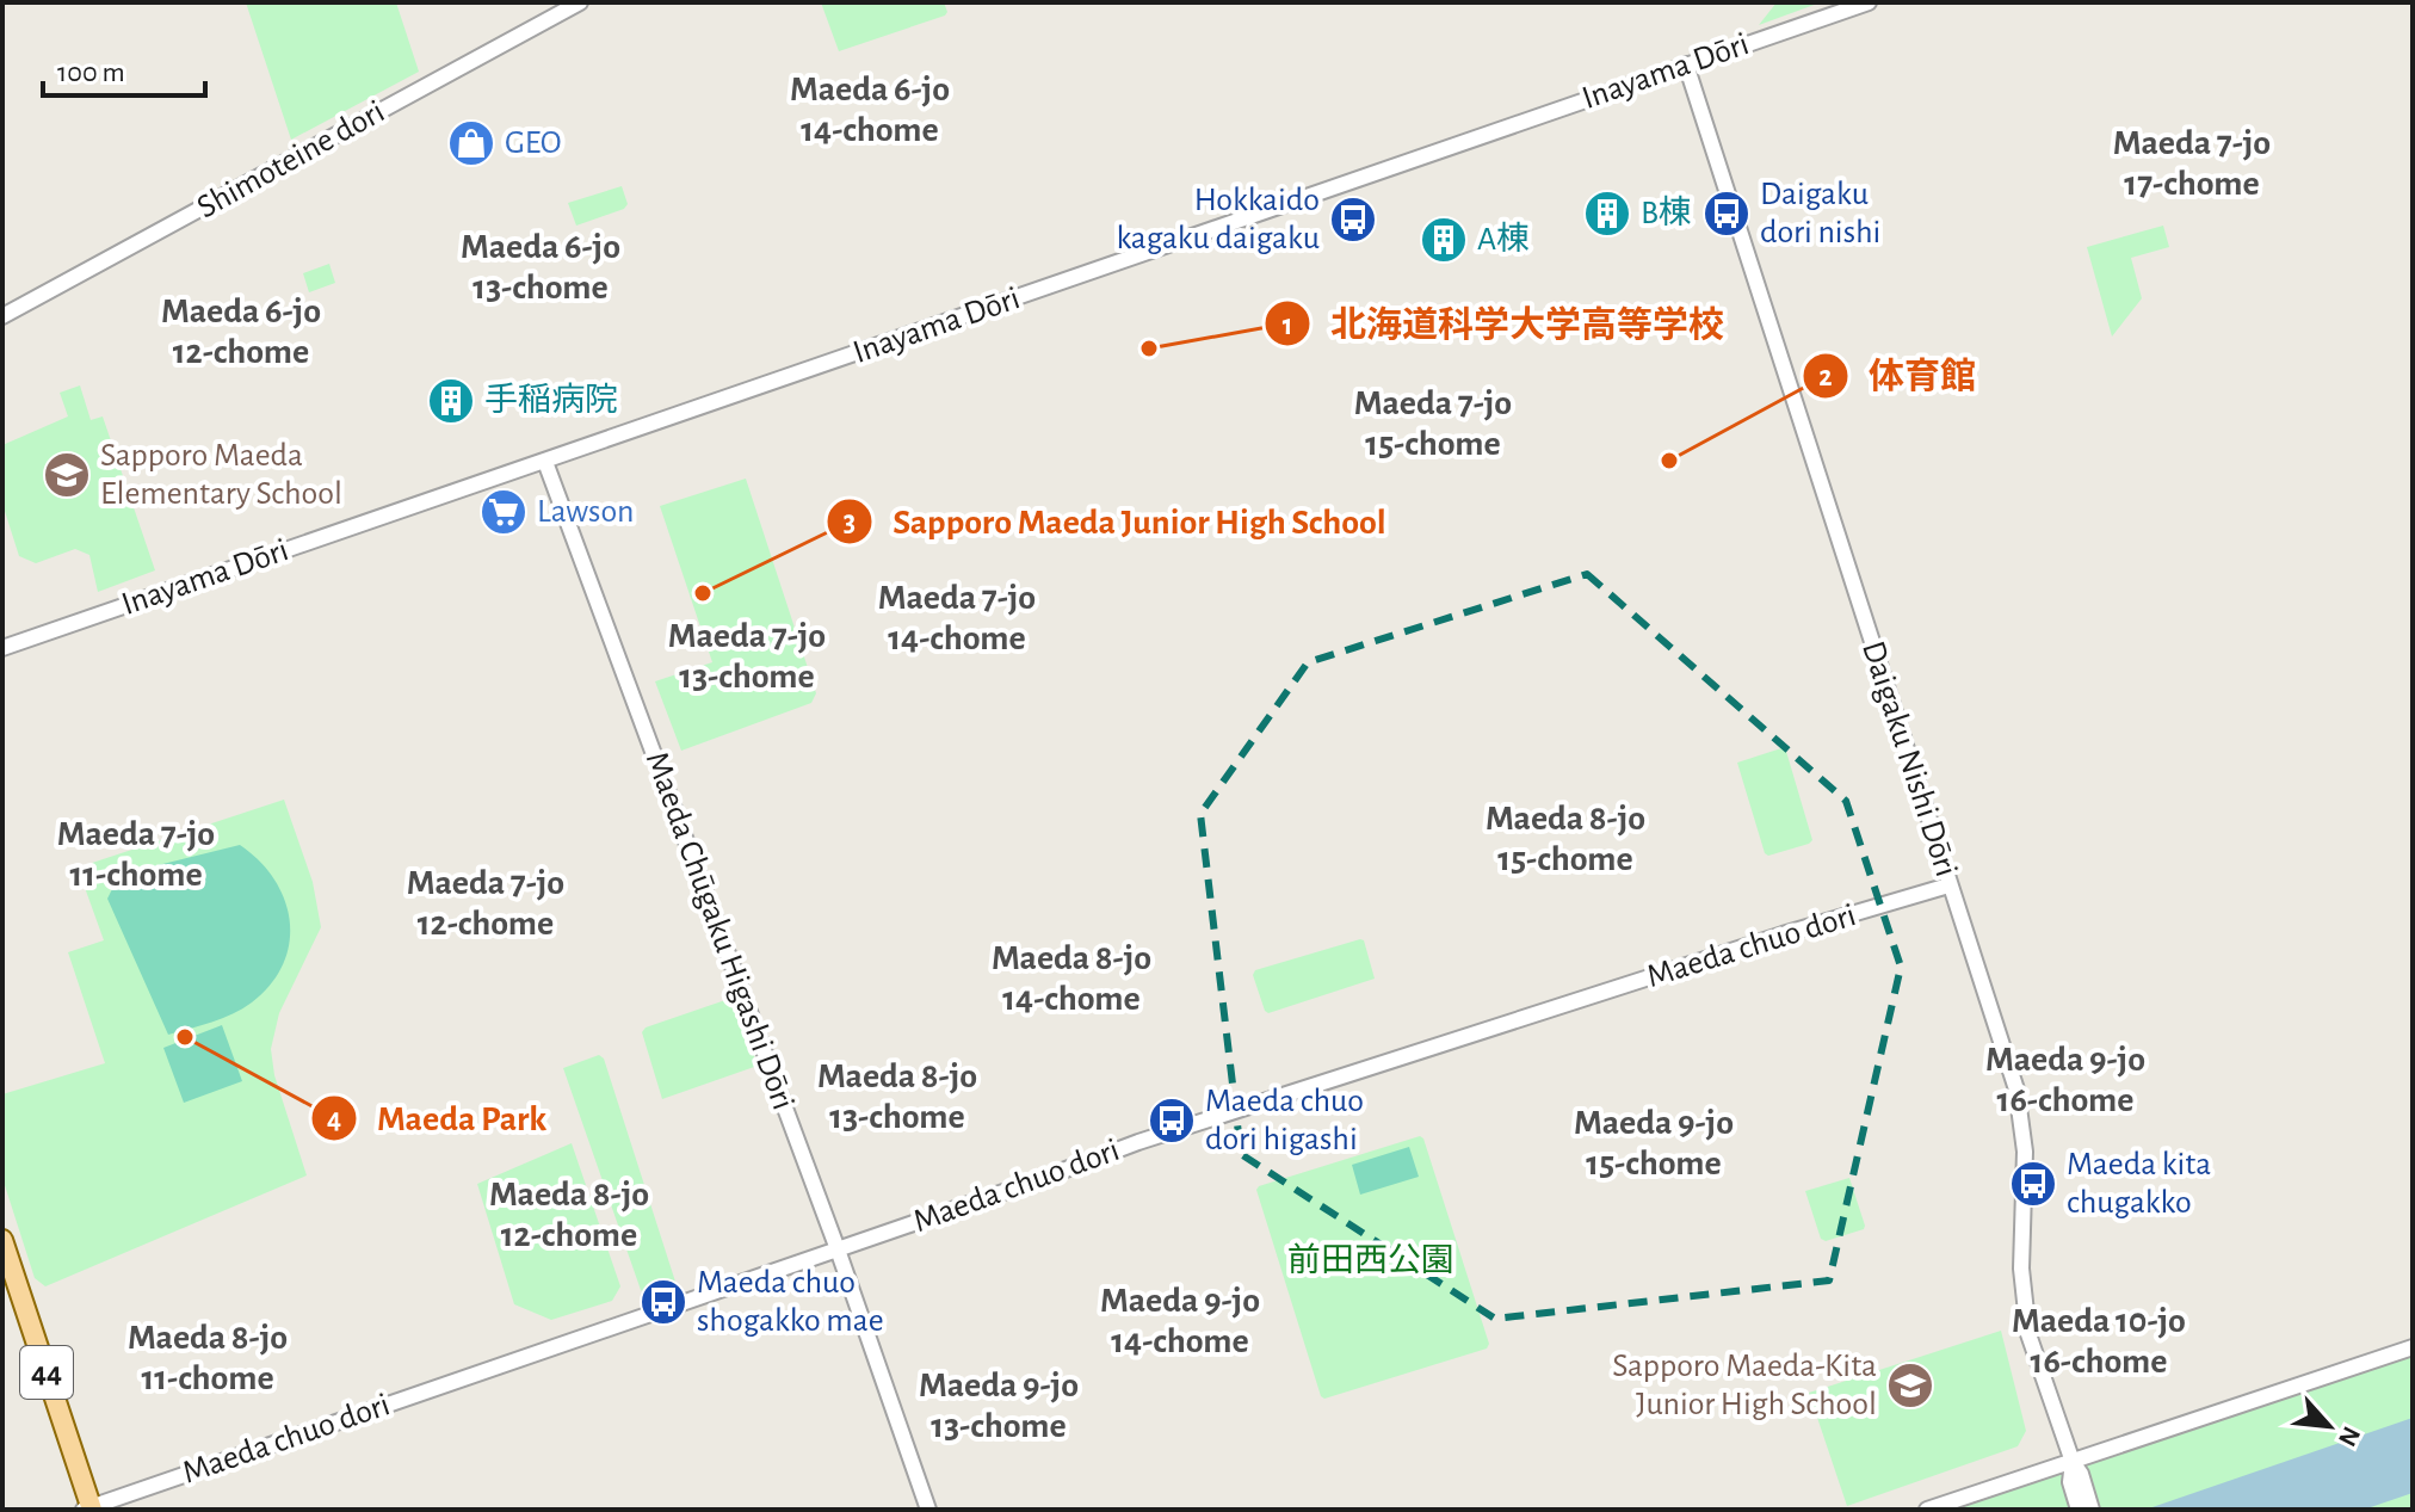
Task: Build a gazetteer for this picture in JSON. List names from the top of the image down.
{
  "streets": {
    "main road": ["44"],
    "street": [
      "Inayama Dōri",
      "Shimoteine dori",
      "Daigaku Nishi Dōri",
      "Maeda Chūgaku Higashi Dōri",
      "Maeda chuo dori"
    ]
  },
  "crossings": [
    ["Inayama Dōri", "Daigaku Nishi Dōri"],
    ["Inayama Dōri", "Maeda Chūgaku Higashi Dōri"],
    ["Daigaku Nishi Dōri", "Maeda chuo dori"],
    ["Maeda Chūgaku Higashi Dōri", "Maeda chuo dori"],
    ["Maeda chuo dori", "44"]
  ],
  "districts": [
    "Maeda 6-jo 14-chome",
    "Maeda 7-jo 17-chome",
    "Maeda 6-jo 13-chome",
    "Maeda 6-jo 12-chome",
    "Maeda 7-jo 15-chome",
    "Maeda 7-jo 14-chome",
    "Maeda 7-jo 13-chome",
    "Maeda 8-jo 15-chome",
    "Maeda 7-jo 11-chome",
    "Maeda 7-jo 12-chome",
    "Maeda 8-jo 14-chome",
    "Maeda 9-jo 16-chome",
    "Maeda 8-jo 13-chome",
    "Maeda 9-jo 15-chome",
    "Maeda 8-jo 12-chome",
    "Maeda 9-jo 14-chome",
    "Maeda 10-jo 16-chome",
    "Maeda 8-jo 11-chome",
    "Maeda 9-jo 13-chome"
  ],
  "parks": ["前田西公園"],
  "places": {
    "shop": ["GEO"],
    "building": ["B棟", "A棟", "手稲病院"],
    "bus stop": [
      "Daigaku dori nishi",
      "Hokkaido kagaku daigaku",
      "Maeda chuo dori higashi",
      "Maeda kita chugakko",
      "Maeda chuo shogakko mae"
    ],
    "other": [
      "北海道科学大学高等学校",
      "体育館",
      "Sapporo Maeda Junior High School",
      "Maeda Park"
    ],
    "school or university": ["Sapporo Maeda Elementary School", "Sapporo Maeda-Kita Junior High School"],
    "supermarket": ["Lawson"]
  },
  "scale_bar": "100 m",
  "north": "bottom right"
}
